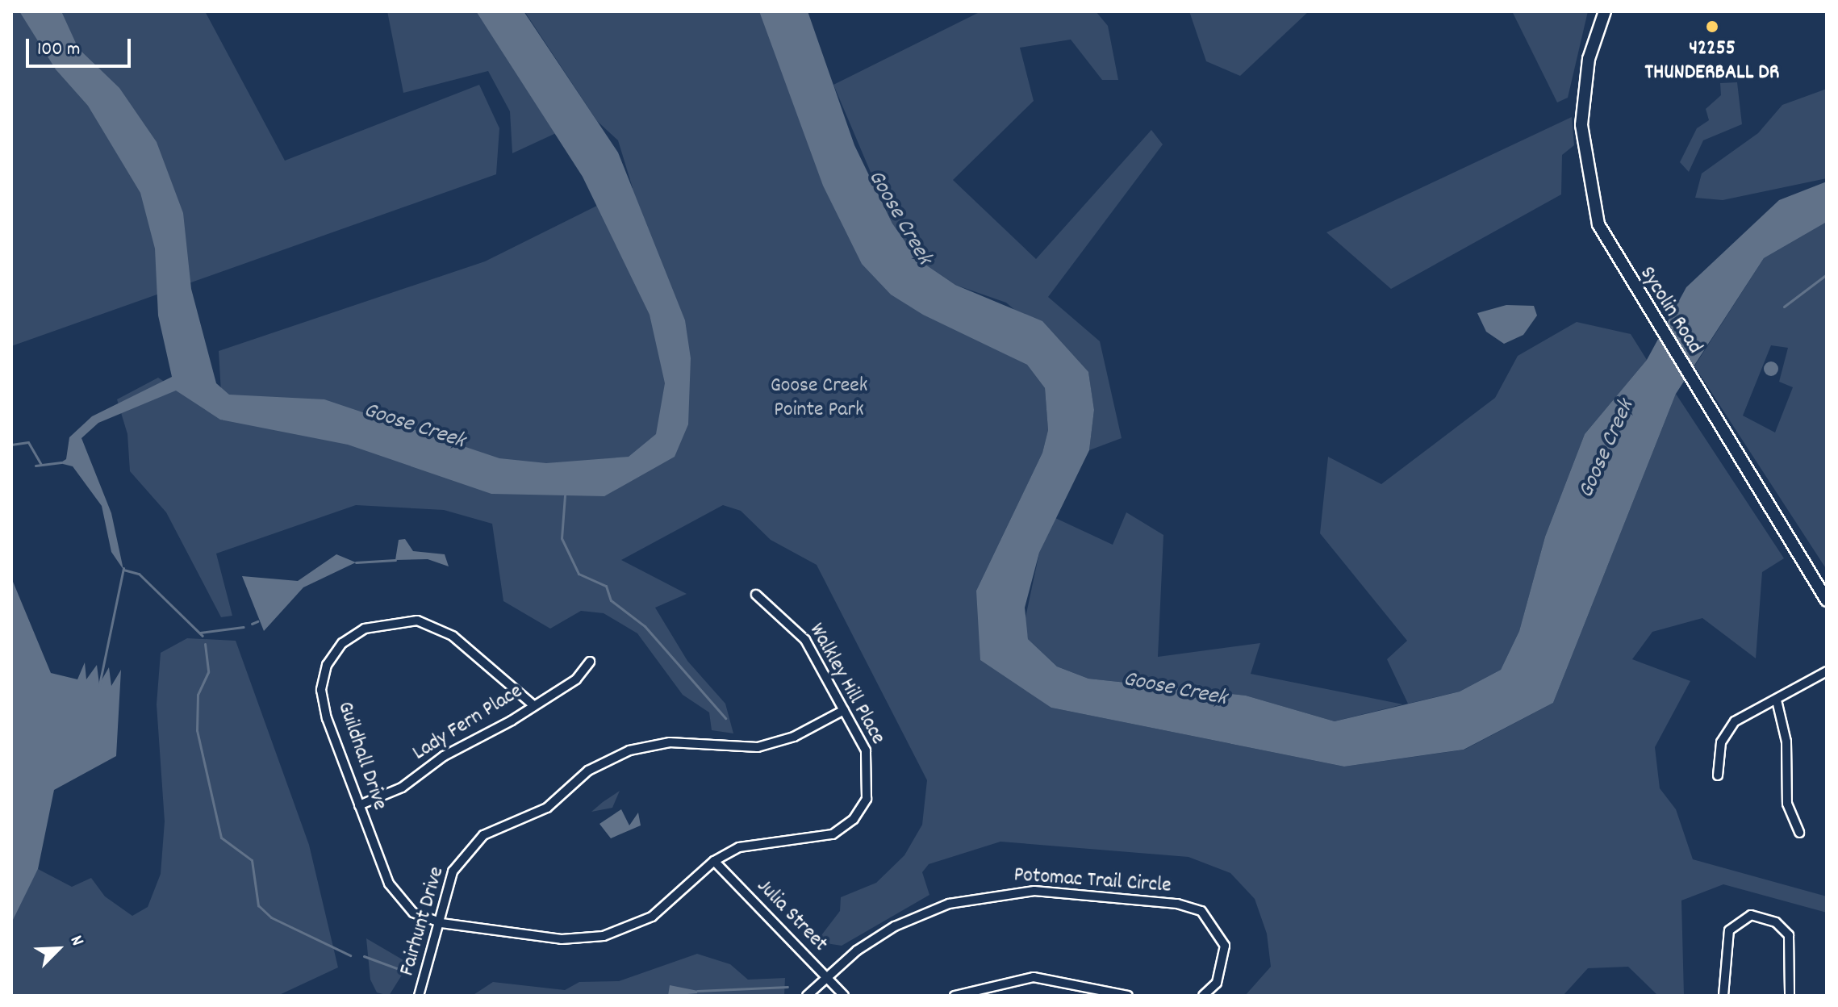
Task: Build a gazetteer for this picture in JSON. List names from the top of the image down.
{
  "streets": {
    "main road": ["Sycolin Road"],
    "street": [
      "Walkley Hill Place",
      "Lady Fern Place",
      "Guildhall Drive",
      "Potomac Trail Circle",
      "Julia Street",
      "Fairhunt Drive"
    ]
  },
  "crossings": [
    ["Walkley Hill Place", "Guildhall Drive"],
    ["Walkley Hill Place", "Julia Street"],
    ["Walkley Hill Place", "Fairhunt Drive"],
    ["Lady Fern Place", "Guildhall Drive"],
    ["Guildhall Drive", "Fairhunt Drive"],
    ["Potomac Trail Circle", "Julia Street"]
  ],
  "water": ["Goose Creek"],
  "parks": ["Goose Creek Pointe Park"],
  "places": ["42255 THUNDERBALL DR"],
  "scale_bar": "100 m",
  "north": "top right"
}
